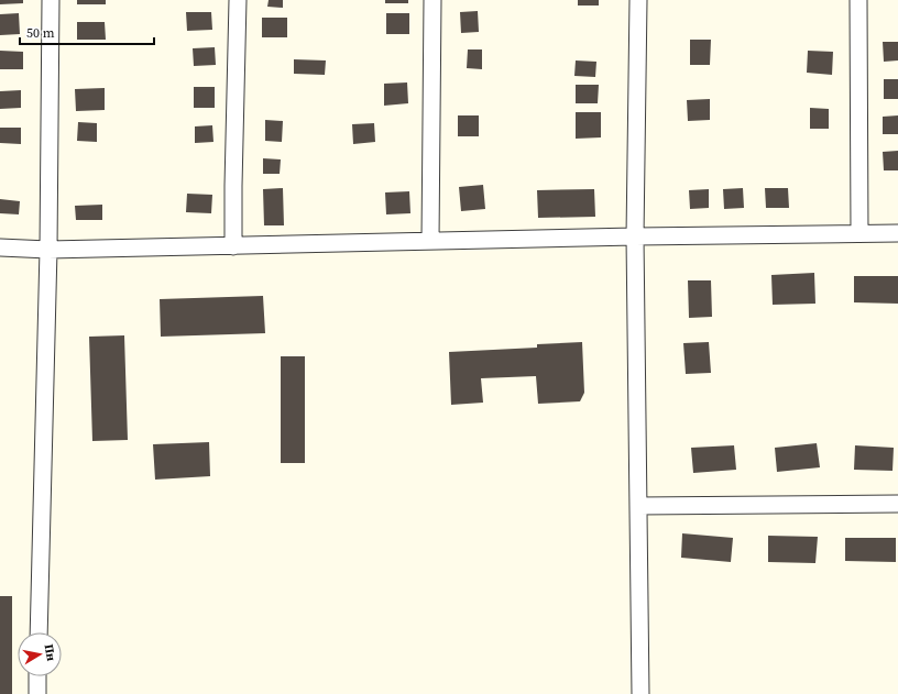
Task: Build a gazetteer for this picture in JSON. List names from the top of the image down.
{
  "scale_bar": "50 m",
  "north": "right"
}
